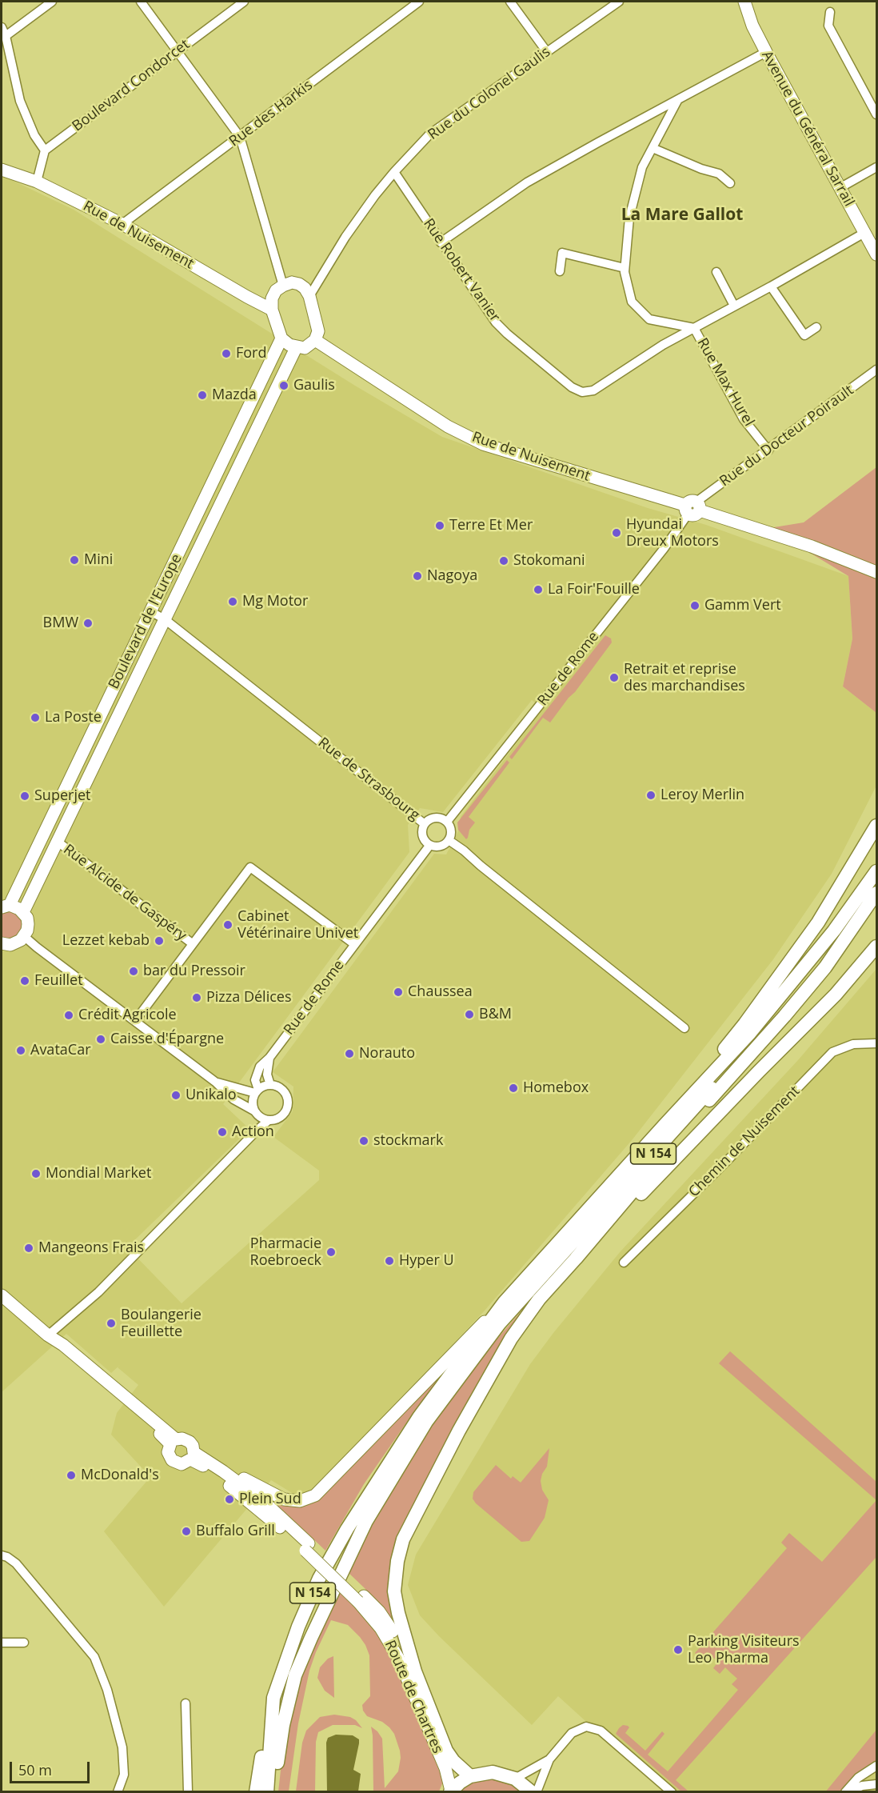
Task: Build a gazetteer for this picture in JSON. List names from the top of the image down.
{
  "streets": {
    "main road": ["N 154", "Route de Chartres"],
    "street": [
      "Boulevard Condorcet",
      "Rue du Colonel Gaulis",
      "Rue des Harkis",
      "Avenue du Général Sarrail",
      "Rue de Nuisement",
      "Rue Robert Vanier",
      "Rue Max Hurel",
      "Rue du Docteur Poirault",
      "Boulevard de l'Europe",
      "Rue de Rome",
      "Rue de Strasbourg",
      "Rue Alcide de Gaspéry",
      "Chemin de Nuisement"
    ]
  },
  "crossings": [
    ["Rue du Colonel Gaulis", "Rue de Nuisement"],
    ["Rue du Colonel Gaulis", "Rue Robert Vanier"],
    ["Rue du Colonel Gaulis", "Boulevard de l'Europe"],
    ["Rue des Harkis", "Rue de Nuisement"],
    ["Avenue du Général Sarrail", "Rue Robert Vanier"],
    ["Rue de Nuisement", "Rue du Docteur Poirault"],
    ["Rue de Nuisement", "Boulevard de l'Europe"],
    ["Rue de Nuisement", "Rue de Rome"],
    ["Rue Robert Vanier", "Rue Max Hurel"],
    ["Rue Max Hurel", "Rue du Docteur Poirault"],
    ["Rue du Docteur Poirault", "Rue de Rome"],
    ["Boulevard de l'Europe", "Rue de Strasbourg"],
    ["Boulevard de l'Europe", "Rue Alcide de Gaspéry"],
    ["Rue de Rome", "Rue de Strasbourg"]
  ],
  "districts": ["La Mare Gallot"],
  "places": [
    "Ford",
    "Gaulis",
    "Mazda",
    "Terre Et Mer",
    "Hyundai Dreux Motors",
    "Mini",
    "Stokomani",
    "Nagoya",
    "La Foir'Fouille",
    "Mg Motor",
    "Gamm Vert",
    "BMW",
    "Retrait et reprise des marchandises",
    "La Poste",
    "Leroy Merlin",
    "Superjet",
    "Cabinet Vétérinaire Univet",
    "Lezzet kebab",
    "bar du Pressoir",
    "Feuillet",
    "Chaussea",
    "Pizza Délices",
    "B&M",
    "Crédit Agricole",
    "Caisse d'Épargne",
    "AvataCar",
    "Norauto",
    "Homebox",
    "Unikalo",
    "Action",
    "stockmark",
    "Mondial Market",
    "Mangeons Frais",
    "Pharmacie Roebroeck",
    "Hyper U",
    "Boulangerie Feuillette",
    "McDonald's",
    "Plein Sud",
    "Buffalo Grill",
    "Parking Visiteurs Leo Pharma"
  ],
  "scale_bar": "50 m"
}
